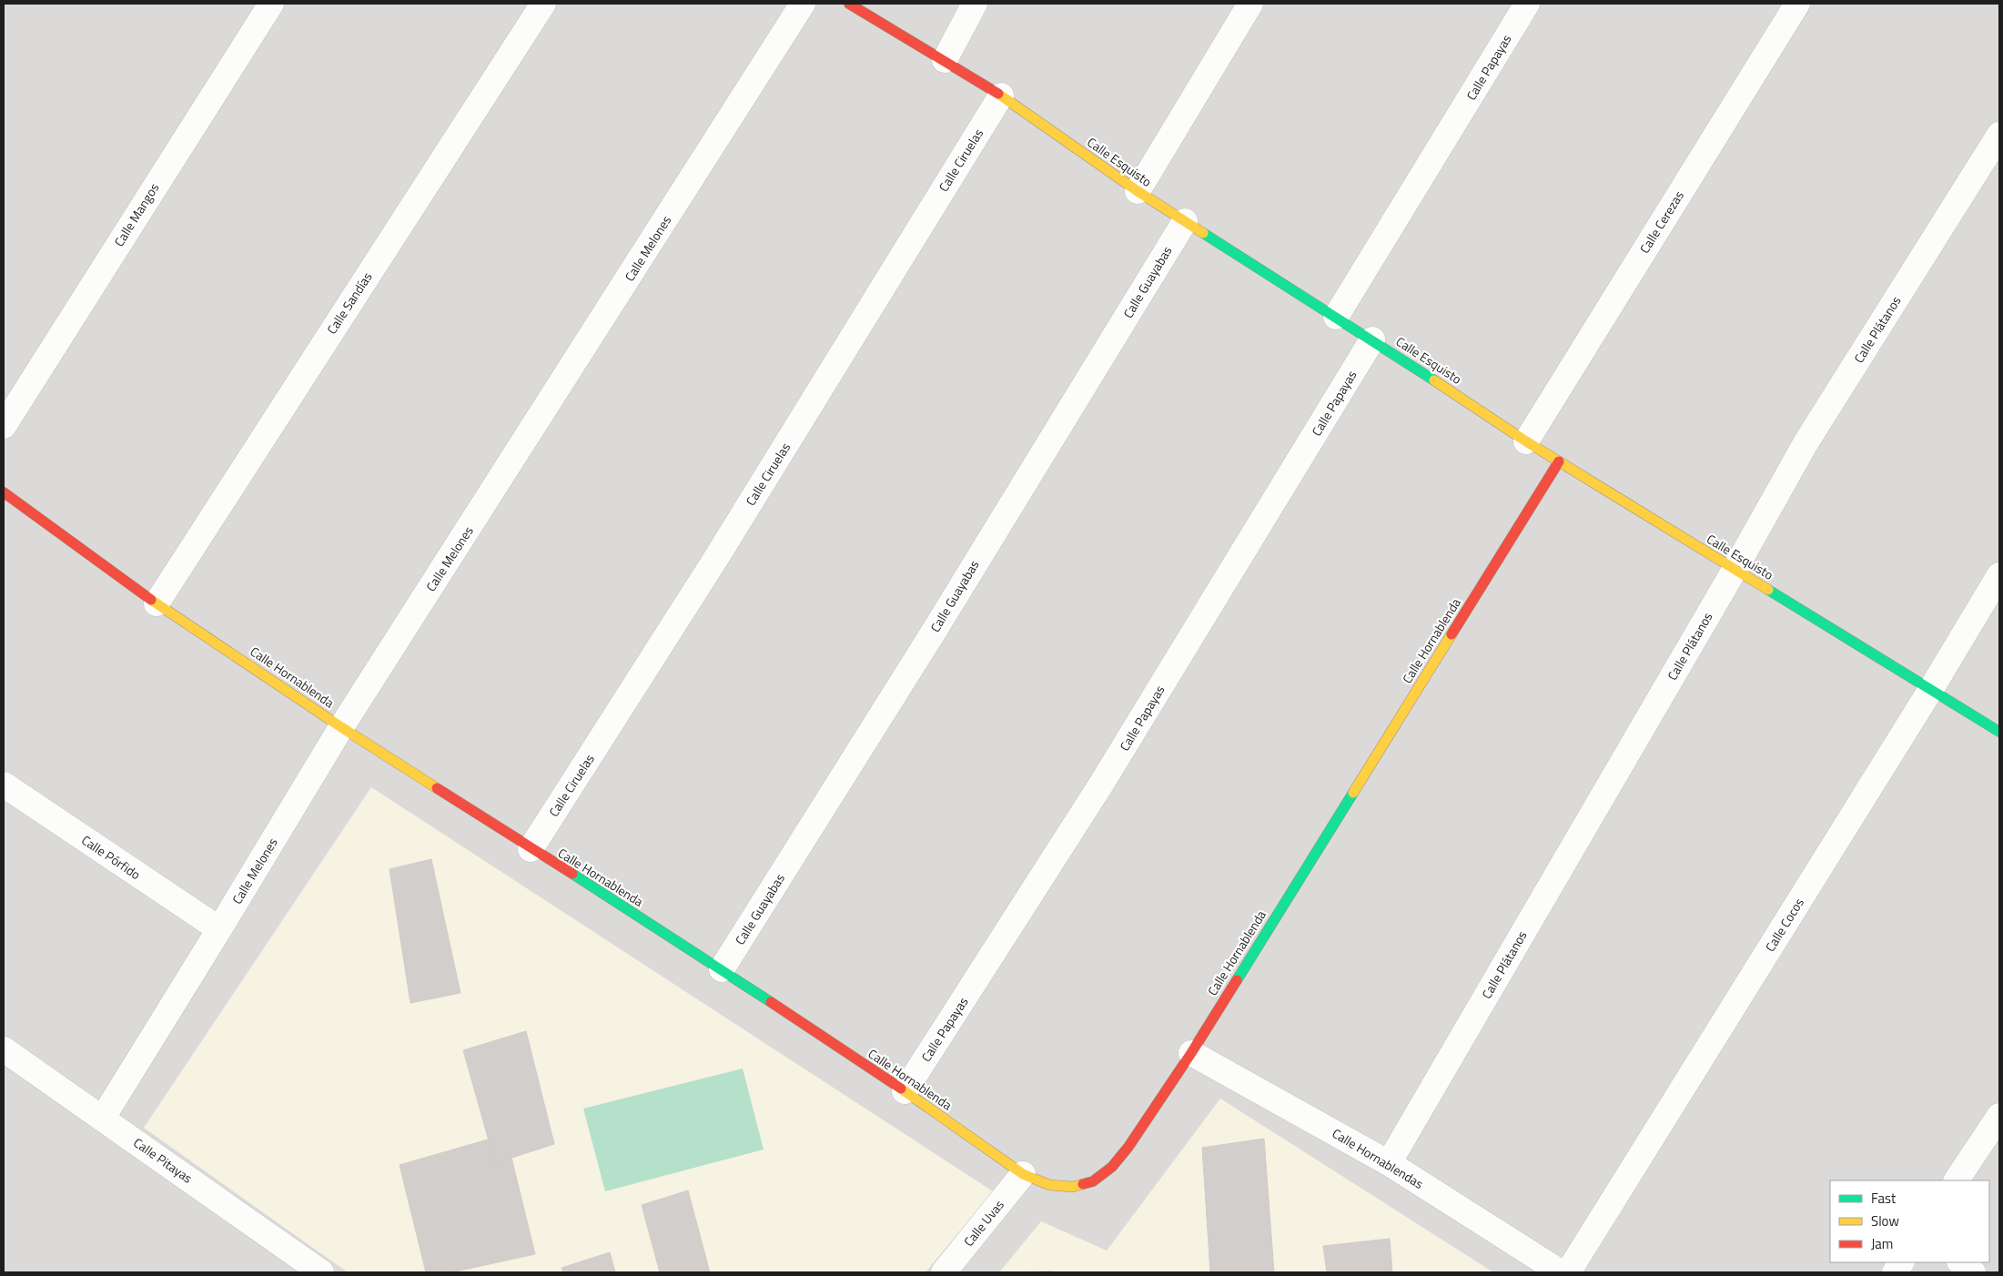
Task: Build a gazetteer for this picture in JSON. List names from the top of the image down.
{
  "streets": {
    "street": [
      "Calle Papayas",
      "Calle Ciruelas",
      "Calle Esquisto",
      "Calle Mangos",
      "Calle Cerezas",
      "Calle Melones",
      "Calle Guayabas",
      "Calle Sandías",
      "Calle Plátanos",
      "Calle Hornablenda",
      "Calle Pórfido",
      "Calle Cocos",
      "Calle Hornablendas",
      "Calle Pitayas",
      "Calle Uvas"
    ]
  },
  "crossings": [
    ["Calle Papayas", "Calle Esquisto"],
    ["Calle Papayas", "Calle Hornablenda"],
    ["Calle Ciruelas", "Calle Esquisto"],
    ["Calle Ciruelas", "Calle Hornablenda"],
    ["Calle Esquisto", "Calle Cerezas"],
    ["Calle Esquisto", "Calle Guayabas"],
    ["Calle Esquisto", "Calle Plátanos"],
    ["Calle Esquisto", "Calle Hornablenda"],
    ["Calle Esquisto", "Calle Cocos"],
    ["Calle Melones", "Calle Hornablenda"],
    ["Calle Melones", "Calle Pórfido"],
    ["Calle Melones", "Calle Pitayas"],
    ["Calle Guayabas", "Calle Hornablenda"],
    ["Calle Sandías", "Calle Hornablenda"],
    ["Calle Plátanos", "Calle Hornablendas"],
    ["Calle Hornablenda", "Calle Hornablendas"],
    ["Calle Hornablenda", "Calle Uvas"]
  ],
  "legend": ["Fast", "Slow", "Jam"]
}
